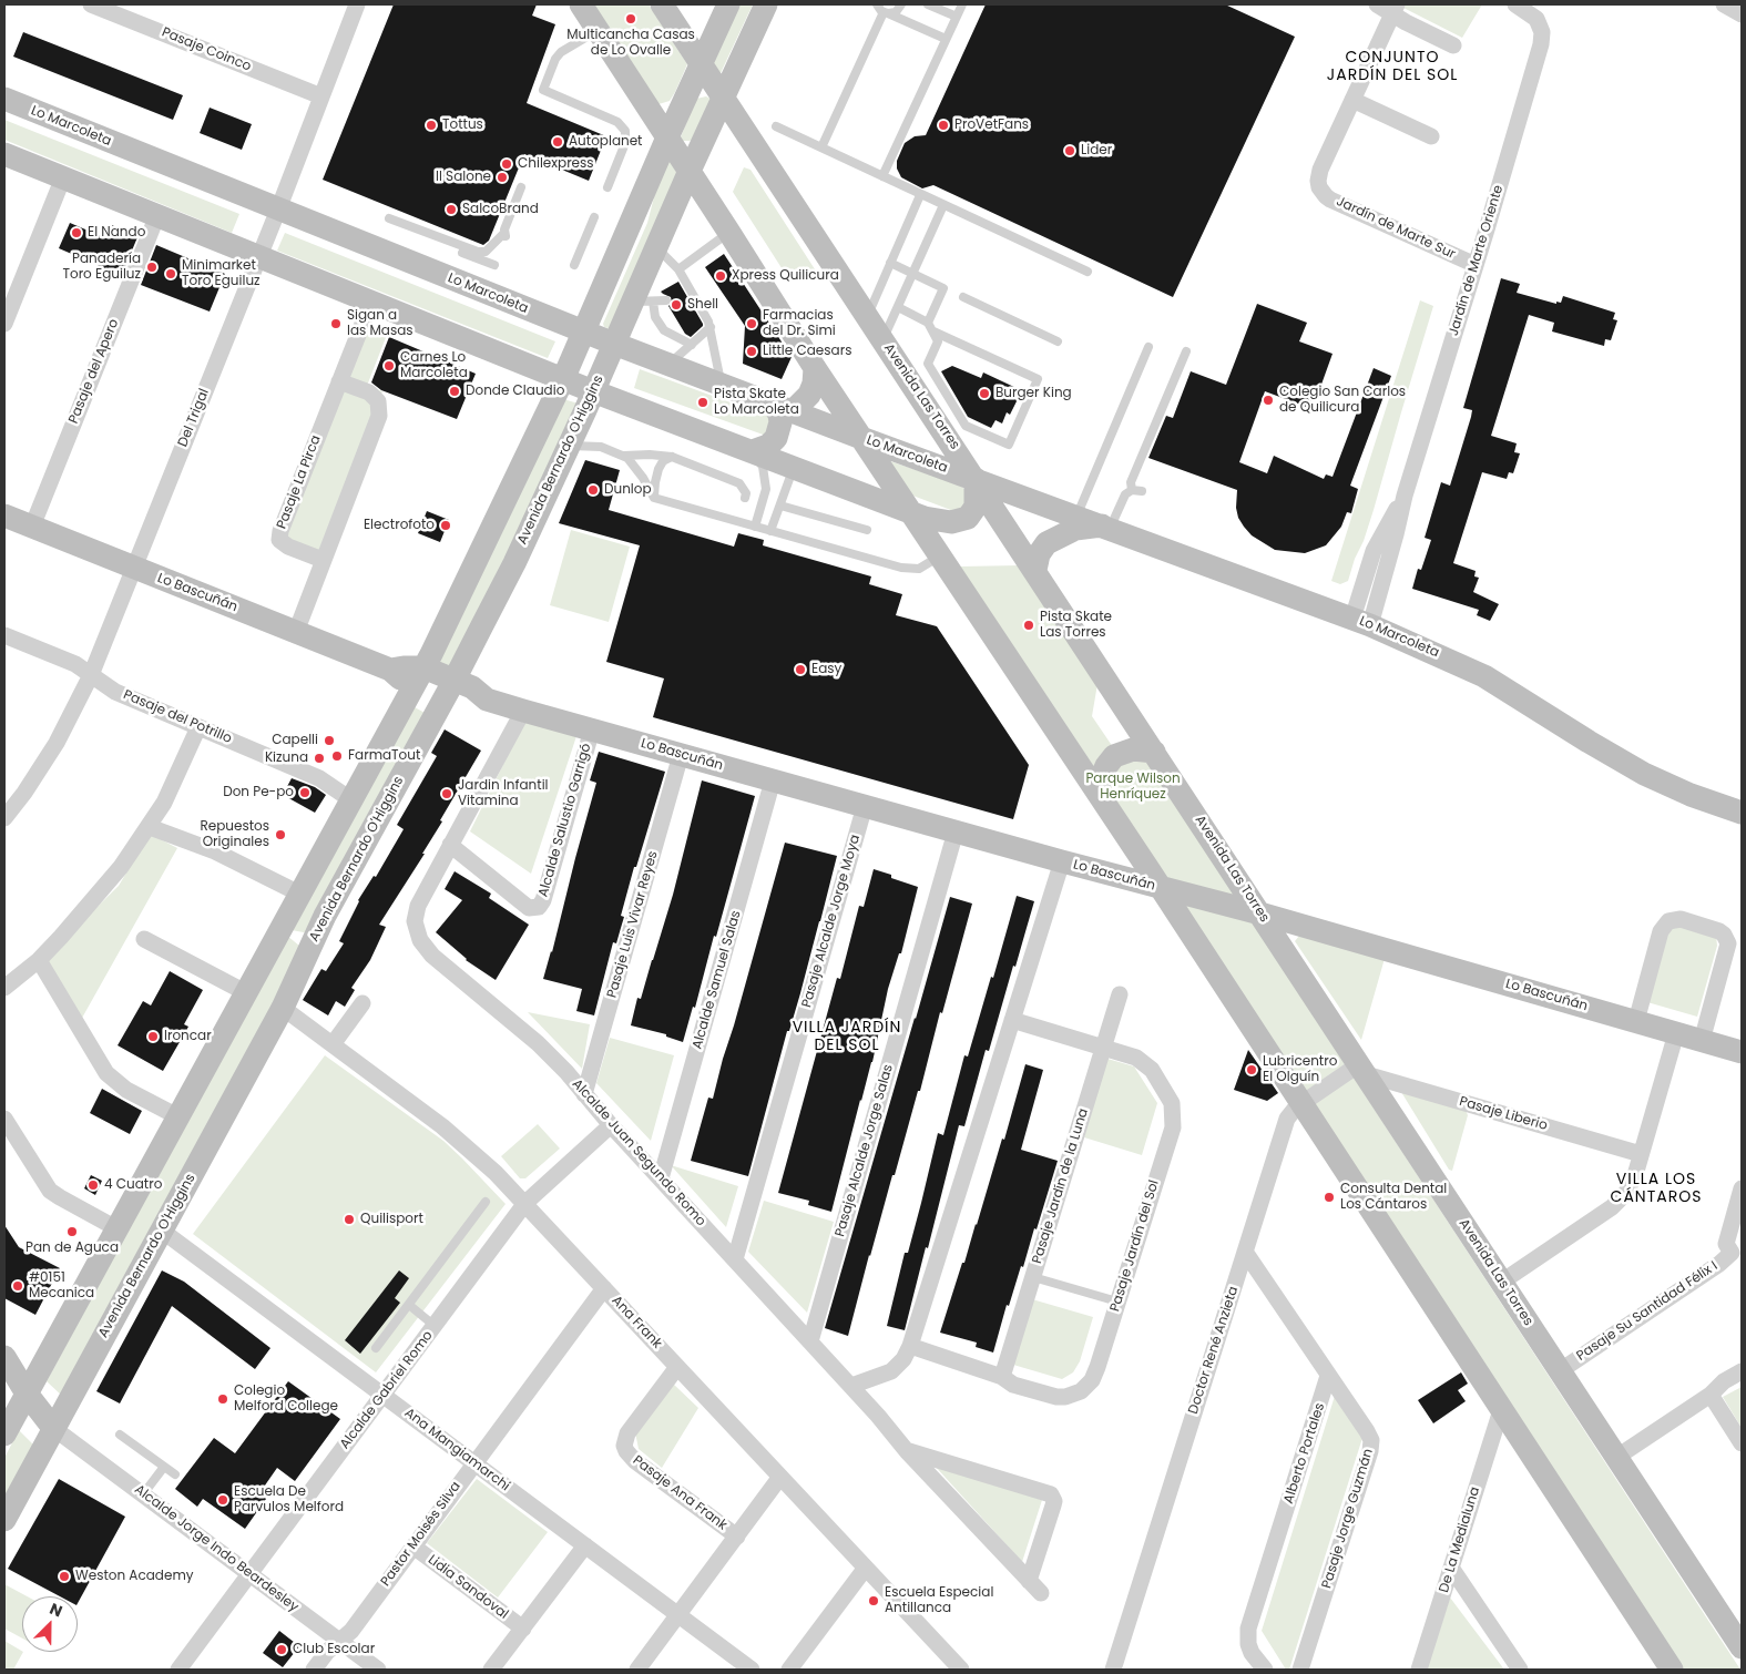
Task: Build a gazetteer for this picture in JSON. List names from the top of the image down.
{
  "streets": {
    "main road": [
      "Lo Marcoleta",
      "Avenida Las Torres",
      "Avenida Bernardo O'Higgins",
      "Lo Bascuñán"
    ],
    "street": [
      "Pasaje Coinco",
      "Jardín de Marte Sur",
      "Jardín de Marte Oriente",
      "Pasaje del Apero",
      "Del Trigal",
      "Pasaje La Pirca",
      "Pasaje del Potrillo",
      "Alcalde Salustio Garrigó",
      "Pasaje Alcalde Jorge Moya",
      "Pasaje Luis Vivar Reyes",
      "Alcalde Samuel Salas",
      "Pasaje Liberio",
      "Pasaje Alcalde Jorge Salas",
      "Alcalde Juan Segundo Romo",
      "Pasaje Jardín de la Luna",
      "Pasaje Jardín del Sol",
      "Pasaje Su Santidad Félix I",
      "Ana Frank",
      "Doctor René Anzieta",
      "Alcalde Gabriel Romo",
      "Ana Mangiamarchi",
      "Alberto Portales",
      "Pasaje Ana Frank",
      "Pasaje Jorge Guzmán",
      "Pastor Moisés Silva",
      "De La Medialuna",
      "Alcalde Jorge Indo Beardesley",
      "Lidia Sandoval"
    ]
  },
  "crossings": [
    ["Pasaje Coinco", "Del Trigal"],
    ["Lo Marcoleta", "Jardín de Marte Oriente"],
    ["Lo Marcoleta", "Pasaje del Apero"],
    ["Lo Marcoleta", "Avenida Las Torres"],
    ["Lo Marcoleta", "Del Trigal"],
    ["Lo Marcoleta", "Avenida Bernardo O'Higgins"],
    ["Lo Marcoleta", "Pasaje La Pirca"],
    ["Jardín de Marte Sur", "Jardín de Marte Oriente"],
    ["Pasaje del Apero", "Lo Bascuñán"],
    ["Avenida Las Torres", "Avenida Bernardo O'Higgins"],
    ["Avenida Las Torres", "Lo Bascuñán"],
    ["Avenida Las Torres", "Pasaje Liberio"],
    ["Avenida Las Torres", "Pasaje Su Santidad Félix I"],
    ["Avenida Las Torres", "Doctor René Anzieta"],
    ["Del Trigal", "Lo Bascuñán"],
    ["Del Trigal", "Pasaje del Potrillo"],
    ["Avenida Bernardo O'Higgins", "Lo Bascuñán"],
    ["Avenida Bernardo O'Higgins", "Ana Frank"],
    ["Avenida Bernardo O'Higgins", "Ana Mangiamarchi"],
    ["Avenida Bernardo O'Higgins", "Alcalde Jorge Indo Beardesley"],
    ["Lo Bascuñán", "Alcalde Salustio Garrigó"],
    ["Lo Bascuñán", "Pasaje Alcalde Jorge Moya"],
    ["Lo Bascuñán", "Pasaje Luis Vivar Reyes"],
    ["Lo Bascuñán", "Alcalde Samuel Salas"],
    ["Lo Bascuñán", "Pasaje Alcalde Jorge Salas"],
    ["Alcalde Salustio Garrigó", "Alcalde Juan Segundo Romo"],
    ["Pasaje Alcalde Jorge Moya", "Alcalde Juan Segundo Romo"],
    ["Pasaje Luis Vivar Reyes", "Alcalde Juan Segundo Romo"],
    ["Alcalde Samuel Salas", "Alcalde Juan Segundo Romo"],
    ["Pasaje Liberio", "Doctor René Anzieta"],
    ["Pasaje Alcalde Jorge Salas", "Alcalde Juan Segundo Romo"],
    ["Alcalde Juan Segundo Romo", "Alcalde Gabriel Romo"],
    ["Pasaje Jardín de la Luna", "Pasaje Jardín del Sol"],
    ["Ana Frank", "Alcalde Gabriel Romo"],
    ["Ana Frank", "Pasaje Ana Frank"],
    ["Ana Frank", "Pastor Moisés Silva"],
    ["Alcalde Gabriel Romo", "Ana Mangiamarchi"],
    ["Alcalde Gabriel Romo", "Alcalde Jorge Indo Beardesley"],
    ["Ana Mangiamarchi", "Pastor Moisés Silva"],
    ["Alberto Portales", "Pasaje Jorge Guzmán"],
    ["Pastor Moisés Silva", "Alcalde Jorge Indo Beardesley"],
    ["Pastor Moisés Silva", "Lidia Sandoval"]
  ],
  "districts": ["CONJUNTO JARDÍN DEL SOL", "VILLA JARDÍN DEL SOL", "VILLA LOS CÁNTAROS"],
  "parks": ["Parque Wilson Henríquez"],
  "places": [
    "Multicancha Casas de Lo Ovalle",
    "Tottus",
    "ProVetFans",
    "Autoplanet",
    "Lider",
    "Chilexpress",
    "Il Salone",
    "SalcoBrand",
    "El Nando",
    "Panadería Toro Eguiluz",
    "Minimarket Toro Eguiluz",
    "Xpress Quilicura",
    "Shell",
    "Sigan a las Masas",
    "Farmacias del Dr. Simi",
    "Little Caesars",
    "Carnes Lo Marcoleta",
    "Donde Claudio",
    "Burger King",
    "Colegio San Carlos de Quilicura",
    "Pista Skate Lo Marcoleta",
    "Dunlop",
    "Electrofoto",
    "Pista Skate Las Torres",
    "Easy",
    "Capelli",
    "FarmaTout",
    "Kizuna",
    "Don Pe-po",
    "Jardin Infantil Vitamina",
    "Repuestos Originales",
    "Ironcar",
    "Lubricentro El Olguín",
    "4 Cuatro",
    "Consulta Dental Los Cántaros",
    "Quilisport",
    "Pan de Aguca",
    "#0151 Mecanica",
    "Colegio Melford College",
    "Escuela De Parvulos Melford",
    "Weston Academy",
    "Escuela Especial Antillanca",
    "Club Escolar"
  ],
  "north": "top right"
}
